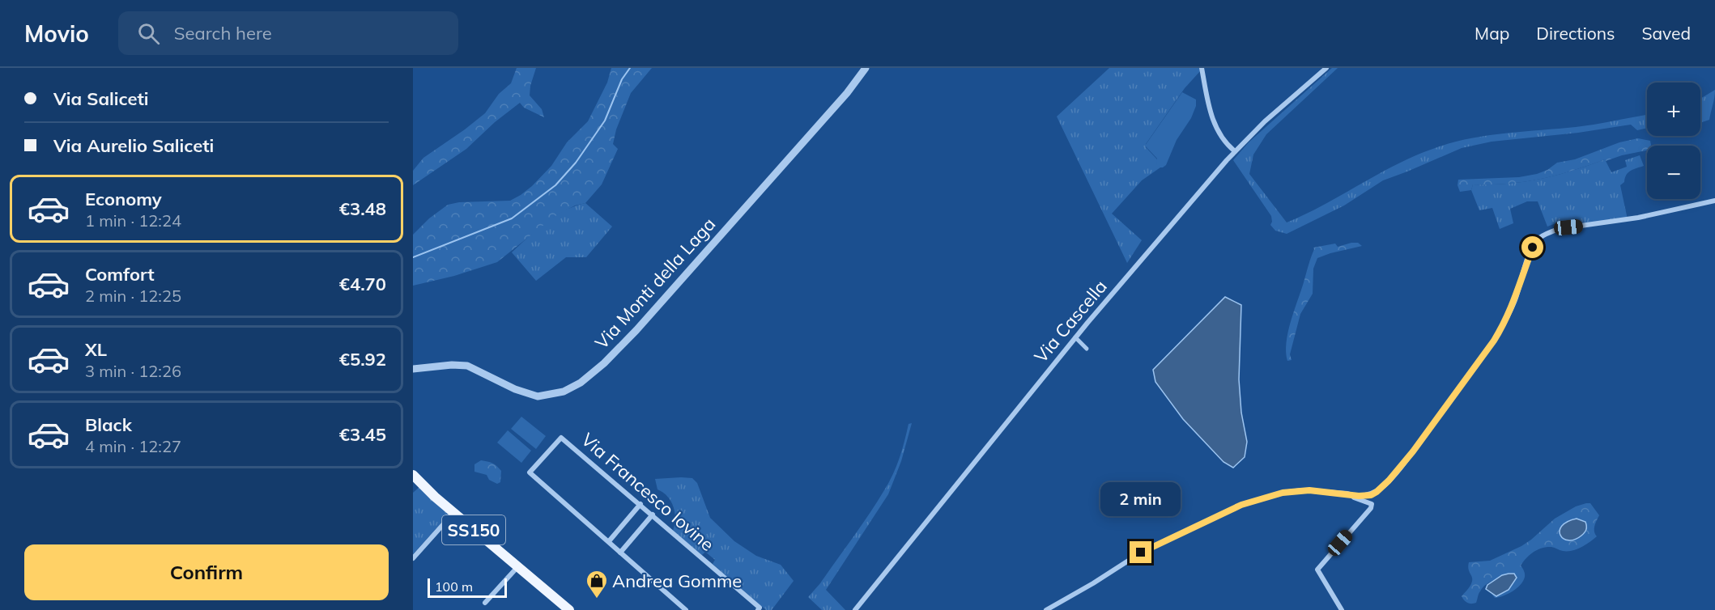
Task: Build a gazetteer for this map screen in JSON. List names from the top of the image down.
{
  "streets": {
    "main road": ["SS150"],
    "street": ["Via Monti della Laga", "Via Cascella", "Via Francesco Iovine"]
  },
  "places": {
    "shop": ["Andrea Gomme"]
  },
  "scale_bar": "100 m",
  "page": {
    "header": "Movio",
    "search": "Search here",
    "nav": ["Map", "Directions", "Saved"],
    "banner": ["Via Saliceti", "Via Aurelio Saliceti"],
    "map_buttons": ["+", "−"],
    "list": [
      {
        "name": "Economy",
        "note": "1 min · 12:24",
        "value": "€3.48"
      },
      {
        "name": "Comfort",
        "note": "2 min · 12:25",
        "value": "€4.70"
      },
      {
        "name": "XL",
        "note": "3 min · 12:26",
        "value": "€5.92"
      },
      {
        "name": "Black",
        "note": "4 min · 12:27",
        "value": "€3.45"
      }
    ],
    "bubble": "2 min",
    "buttons": "Confirm",
    "scale": "100 m"
  }
}
